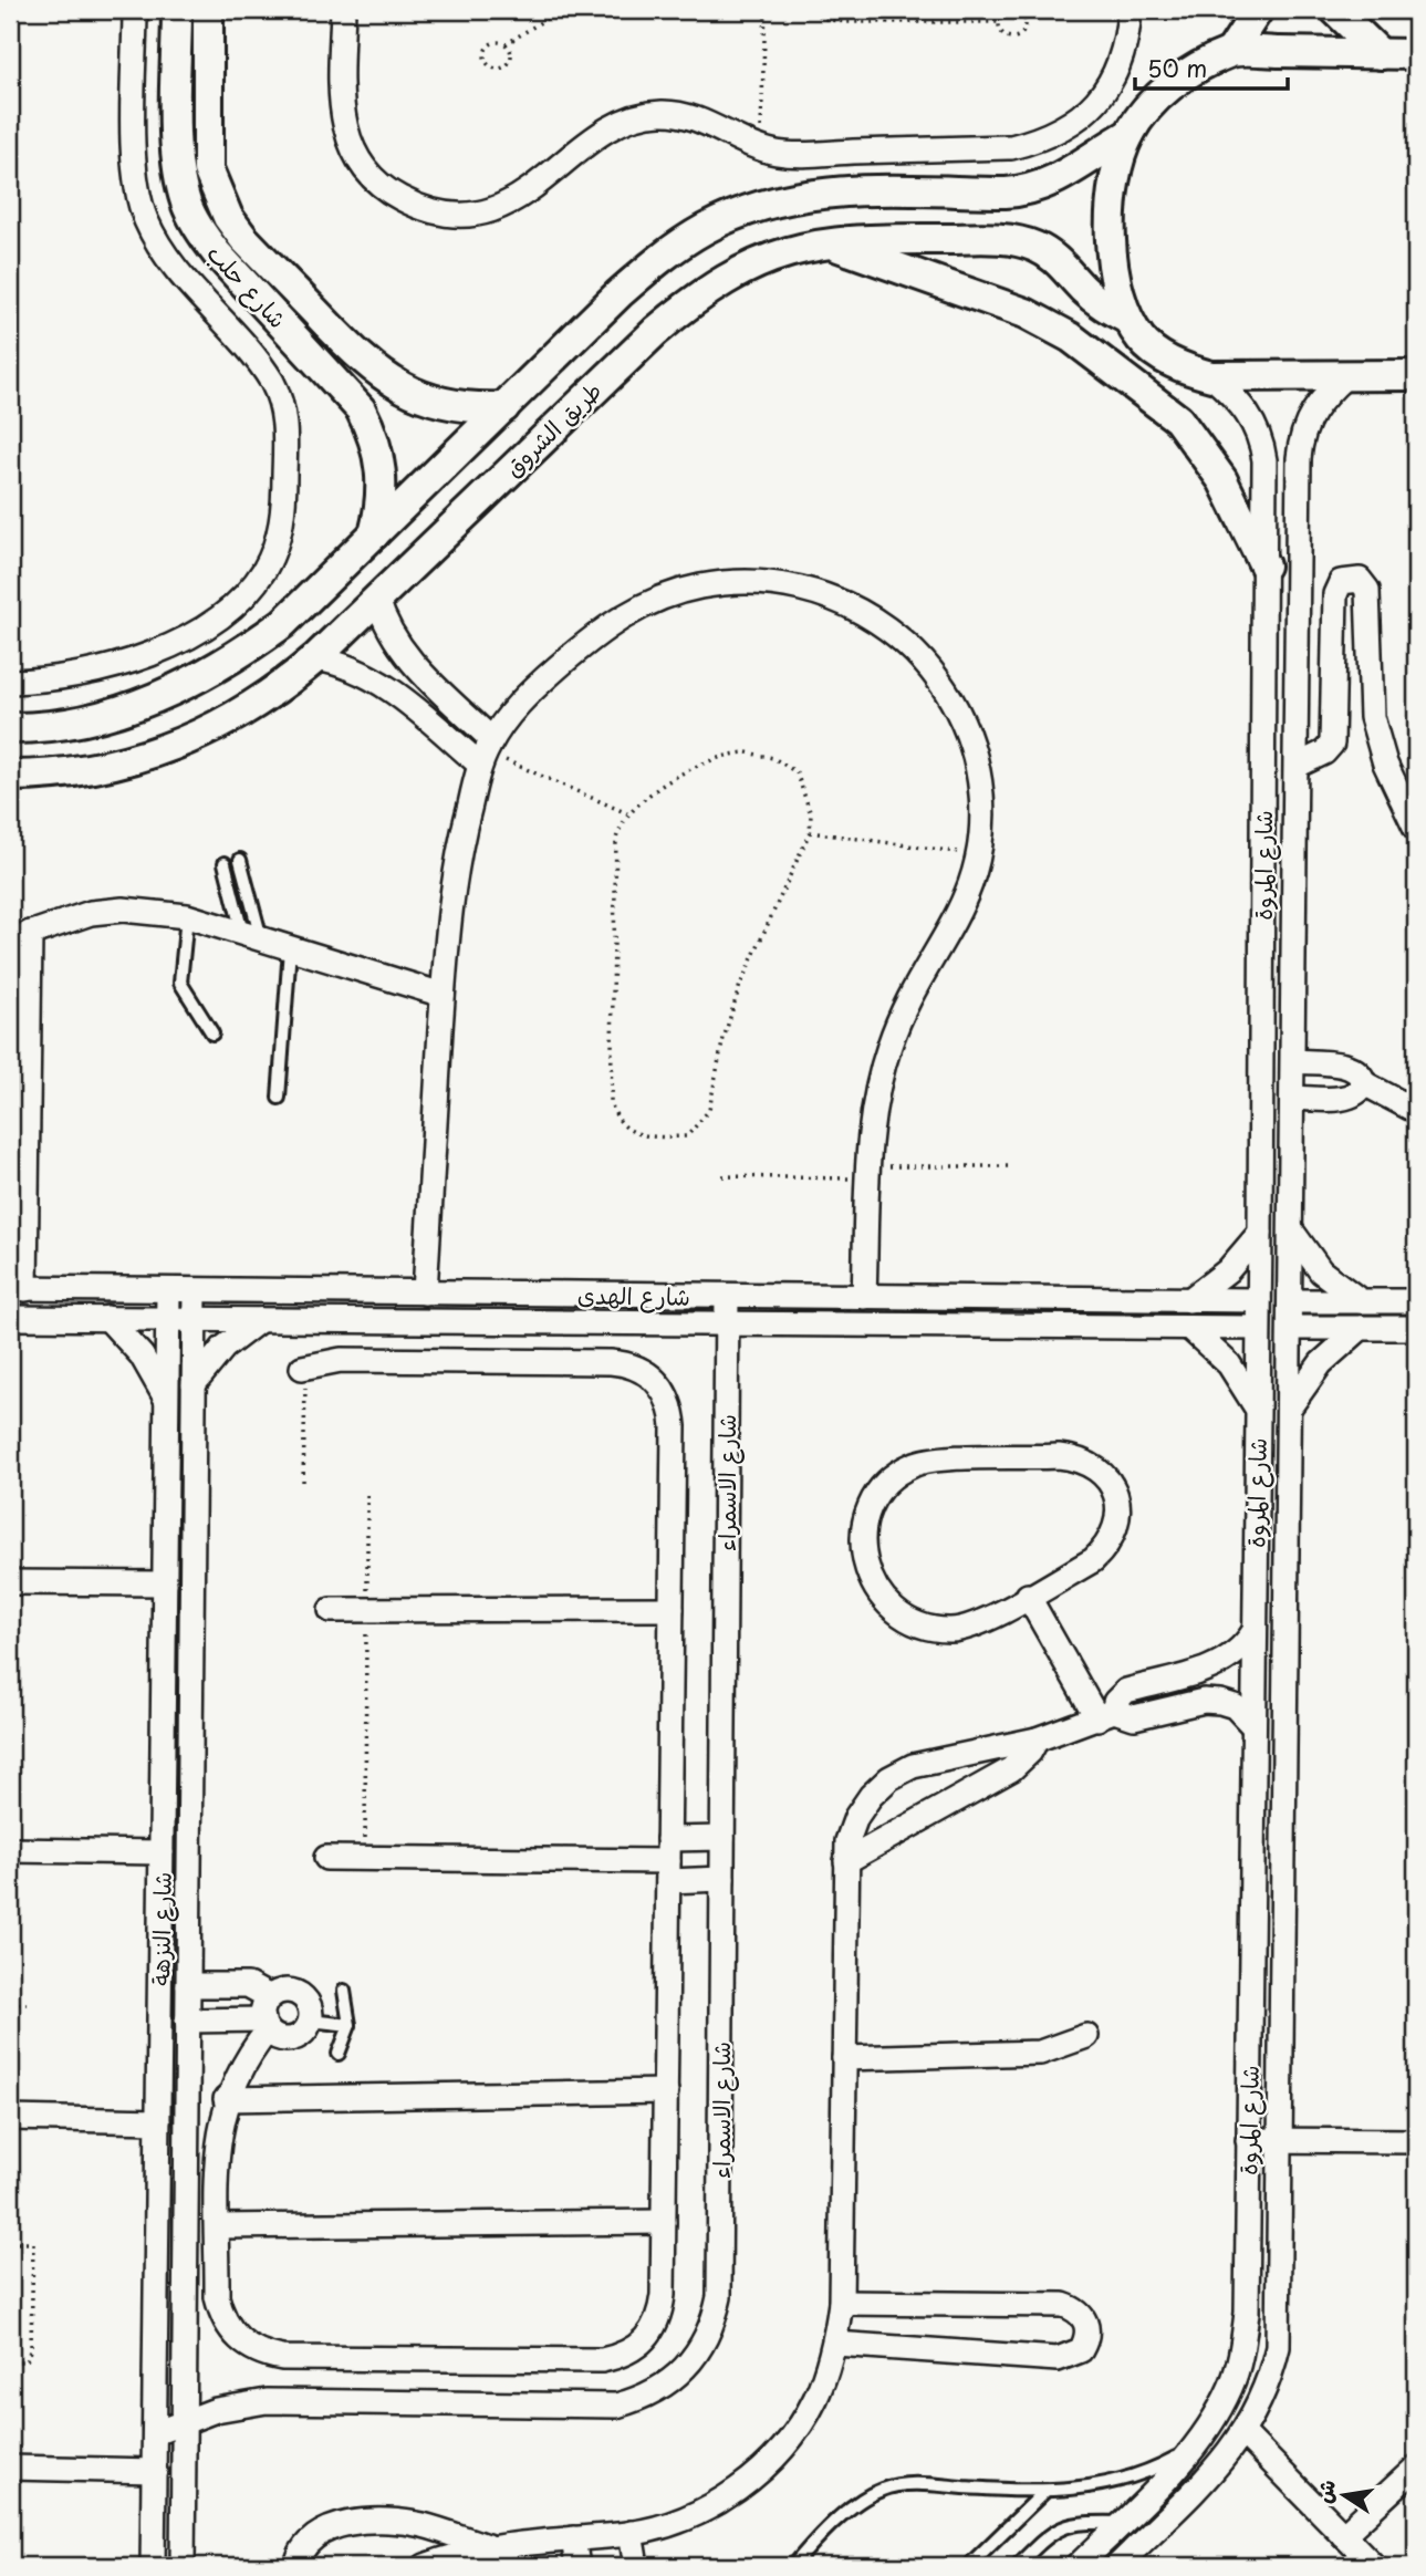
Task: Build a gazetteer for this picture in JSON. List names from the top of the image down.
{
  "streets": {
    "street": [
      "شارع حلب",
      "طريق الشروق",
      "شارع المروة",
      "شارع الهدى",
      "شارع الاسمراء",
      "شارع النزهة"
    ]
  },
  "crossings": [
    ["شارع حلب", "طريق الشروق"],
    ["شارع المروة", "شارع الهدى"],
    ["شارع الهدى", "شارع الاسمراء"],
    ["شارع الهدى", "شارع النزهة"],
    ["شارع الاسمراء", "شارع النزهة"]
  ],
  "scale_bar": "50 m",
  "north": "left"
}
